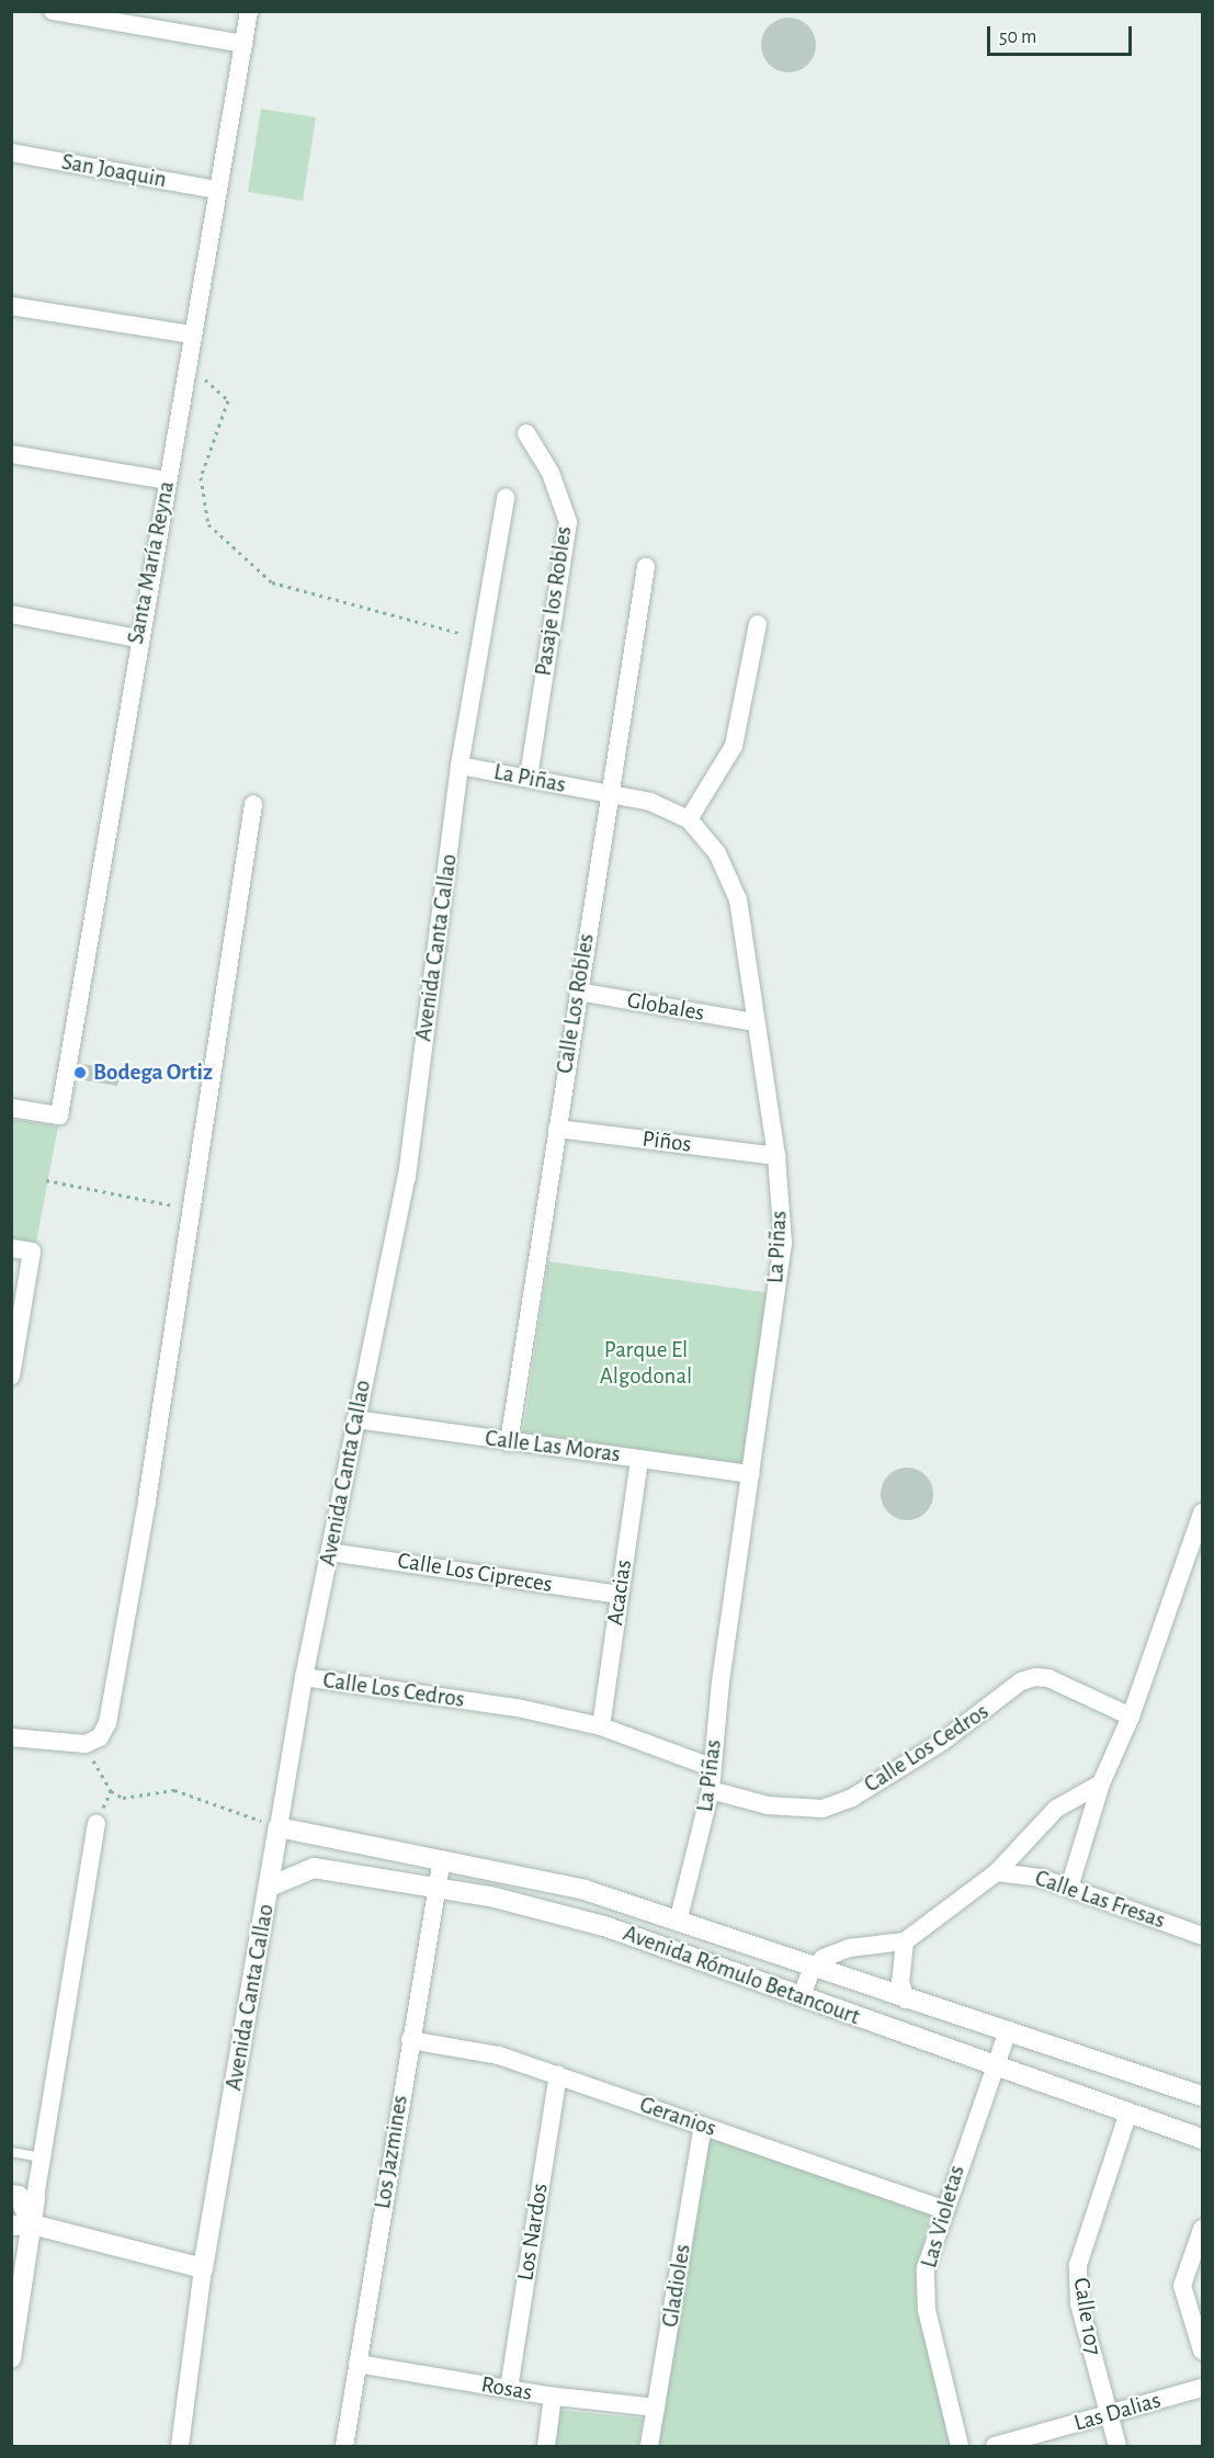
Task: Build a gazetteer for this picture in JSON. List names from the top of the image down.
{
  "streets": {
    "street": [
      "San Joaquin",
      "Santa María Reyna",
      "Pasaje los Robles",
      "La Piñas",
      "Avenida Canta Callao",
      "Calle Los Robles",
      "Globales",
      "Piños",
      "Calle Las Moras",
      "Calle Los Cipreces",
      "Acacias",
      "Calle Los Cedros",
      "Calle Las Fresas",
      "Avenida Rómulo Betancourt",
      "Geranios",
      "Los Jazmines",
      "Las Violetas",
      "Los Nardos",
      "Gladioles",
      "Calle 107",
      "Rosas",
      "Las Dalias"
    ]
  },
  "crossings": [
    ["San Joaquin", "Santa María Reyna"],
    ["Pasaje los Robles", "La Piñas"],
    ["La Piñas", "Avenida Canta Callao"],
    ["La Piñas", "Calle Los Robles"],
    ["La Piñas", "Globales"],
    ["La Piñas", "Piños"],
    ["La Piñas", "Calle Las Moras"],
    ["La Piñas", "Calle Los Cedros"],
    ["La Piñas", "Avenida Rómulo Betancourt"],
    ["Avenida Canta Callao", "Calle Las Moras"],
    ["Avenida Canta Callao", "Calle Los Cipreces"],
    ["Avenida Canta Callao", "Calle Los Cedros"],
    ["Avenida Canta Callao", "Avenida Rómulo Betancourt"],
    ["Calle Los Robles", "Globales"],
    ["Calle Los Robles", "Piños"],
    ["Calle Los Robles", "Calle Las Moras"],
    ["Calle Las Moras", "Acacias"],
    ["Calle Los Cipreces", "Acacias"],
    ["Acacias", "Calle Los Cedros"],
    ["Avenida Rómulo Betancourt", "Los Jazmines"],
    ["Avenida Rómulo Betancourt", "Las Violetas"],
    ["Avenida Rómulo Betancourt", "Calle 107"],
    ["Geranios", "Los Jazmines"],
    ["Geranios", "Las Violetas"],
    ["Geranios", "Los Nardos"],
    ["Geranios", "Gladioles"],
    ["Los Jazmines", "Rosas"],
    ["Los Nardos", "Rosas"],
    ["Gladioles", "Rosas"],
    ["Calle 107", "Las Dalias"]
  ],
  "parks": ["Parque El Algodonal"],
  "places": ["Bodega Ortiz"],
  "scale_bar": "50 m"
}
